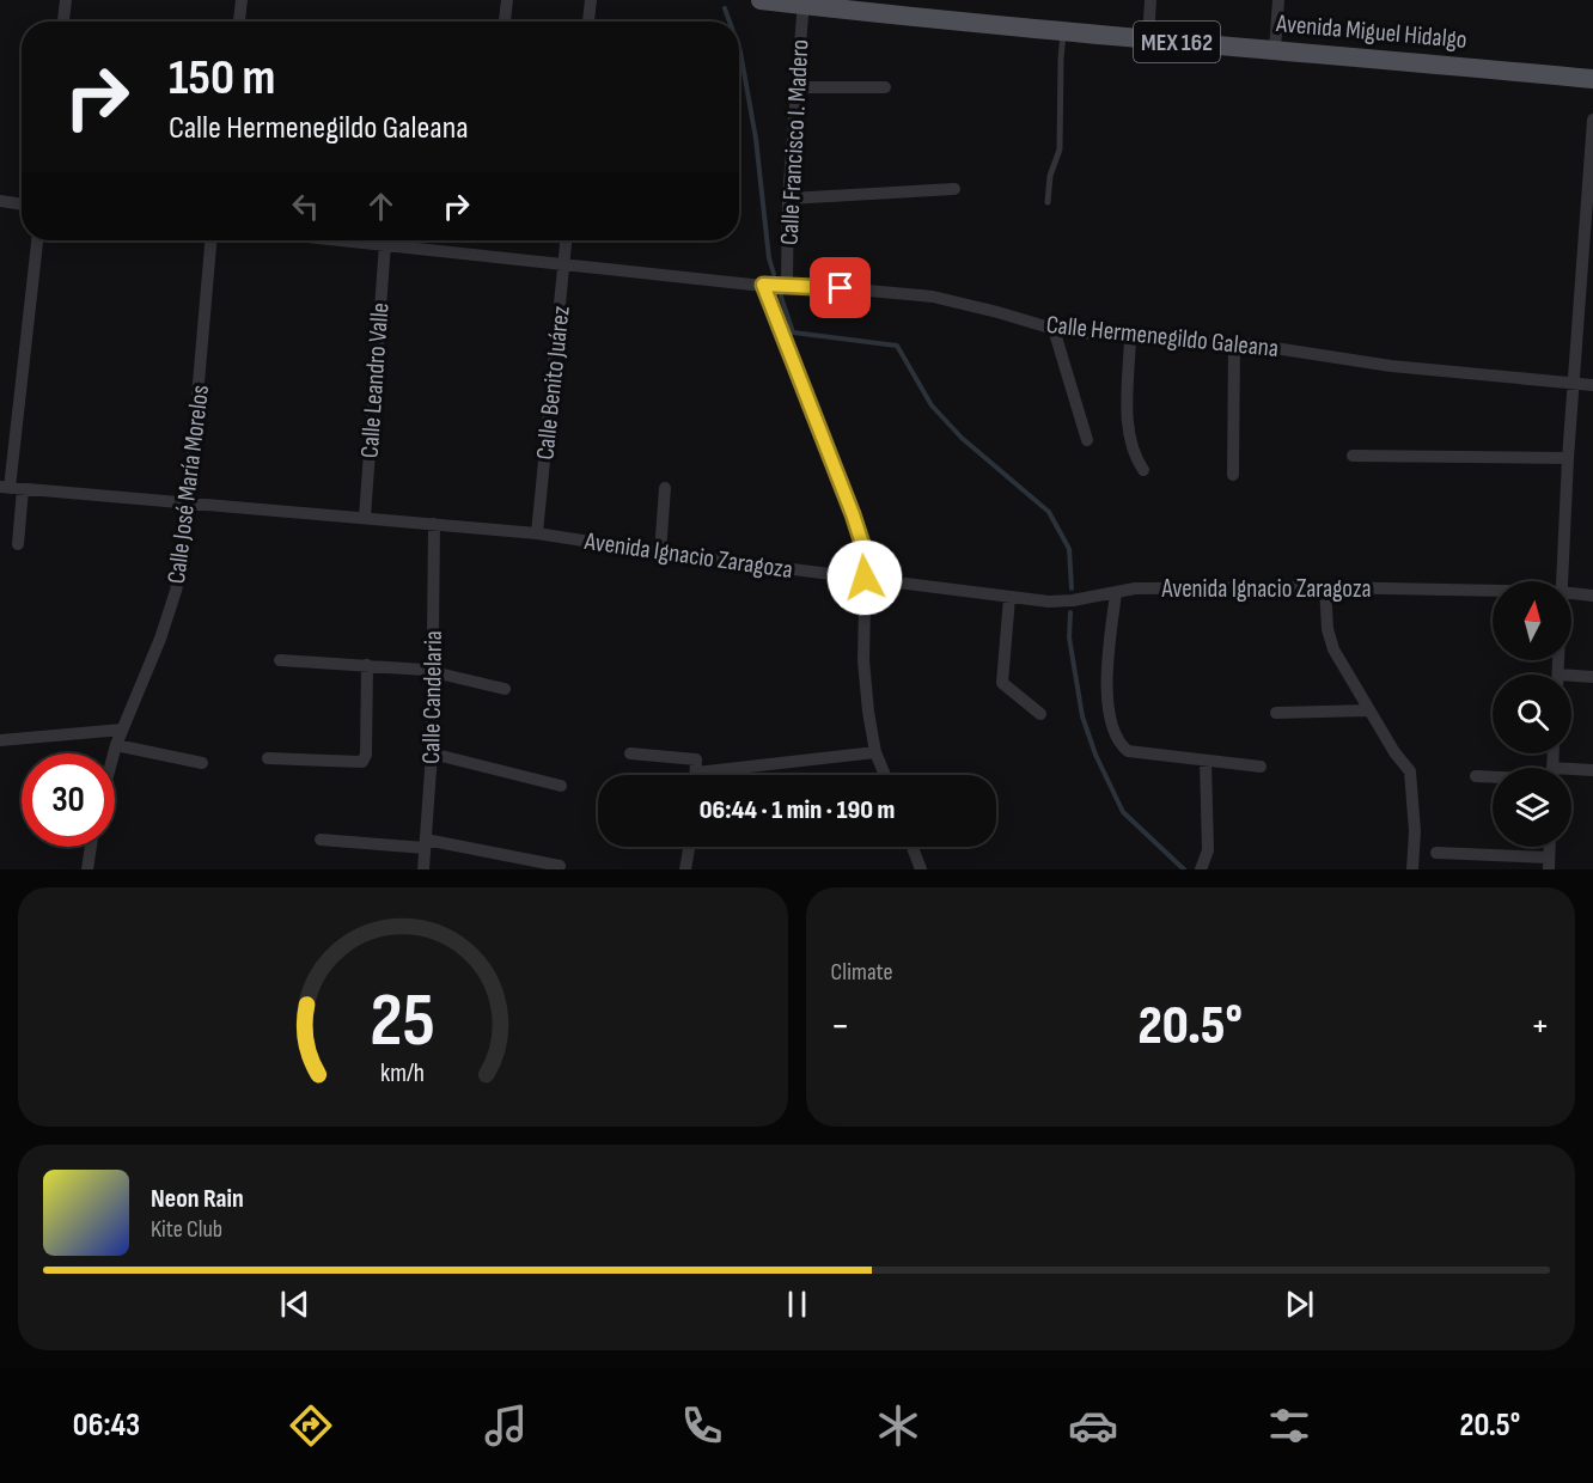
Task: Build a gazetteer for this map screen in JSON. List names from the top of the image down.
{
  "streets": {
    "main road": ["Avenida Miguel Hidalgo", "MEX 162"],
    "street": [
      "Calle Francisco I. Madero",
      "Calle Hermenegildo Galeana",
      "Calle Leandro Valle",
      "Calle Benito Juárez",
      "Calle José María Morelos",
      "Avenida Ignacio Zaragoza",
      "Calle Candelaria"
    ]
  },
  "crossings": [
    ["Avenida Miguel Hidalgo", "Calle Francisco I. Madero"],
    ["Calle Francisco I. Madero", "Calle Hermenegildo Galeana"],
    ["Calle Hermenegildo Galeana", "Calle Leandro Valle"],
    ["Calle Hermenegildo Galeana", "Calle Benito Juárez"],
    ["Calle Leandro Valle", "Avenida Ignacio Zaragoza"],
    ["Calle Benito Juárez", "Avenida Ignacio Zaragoza"],
    ["Calle José María Morelos", "Avenida Ignacio Zaragoza"],
    ["Avenida Ignacio Zaragoza", "Calle Candelaria"]
  ],
  "north": "top",
  "page": {
    "turn": ["150 m", "Calle Hermenegildo Galeana"],
    "limit": "30",
    "trip": "06:44 · 1 min · 190 m",
    "tile": "Climate",
    "heat": ["−", "20.5°", "+"],
    "song": ["Neon Rain", "Kite Club"],
    "tabs": ["06:43", "20.5°"],
    "gauge": ["25", "km/h"]
  }
}
